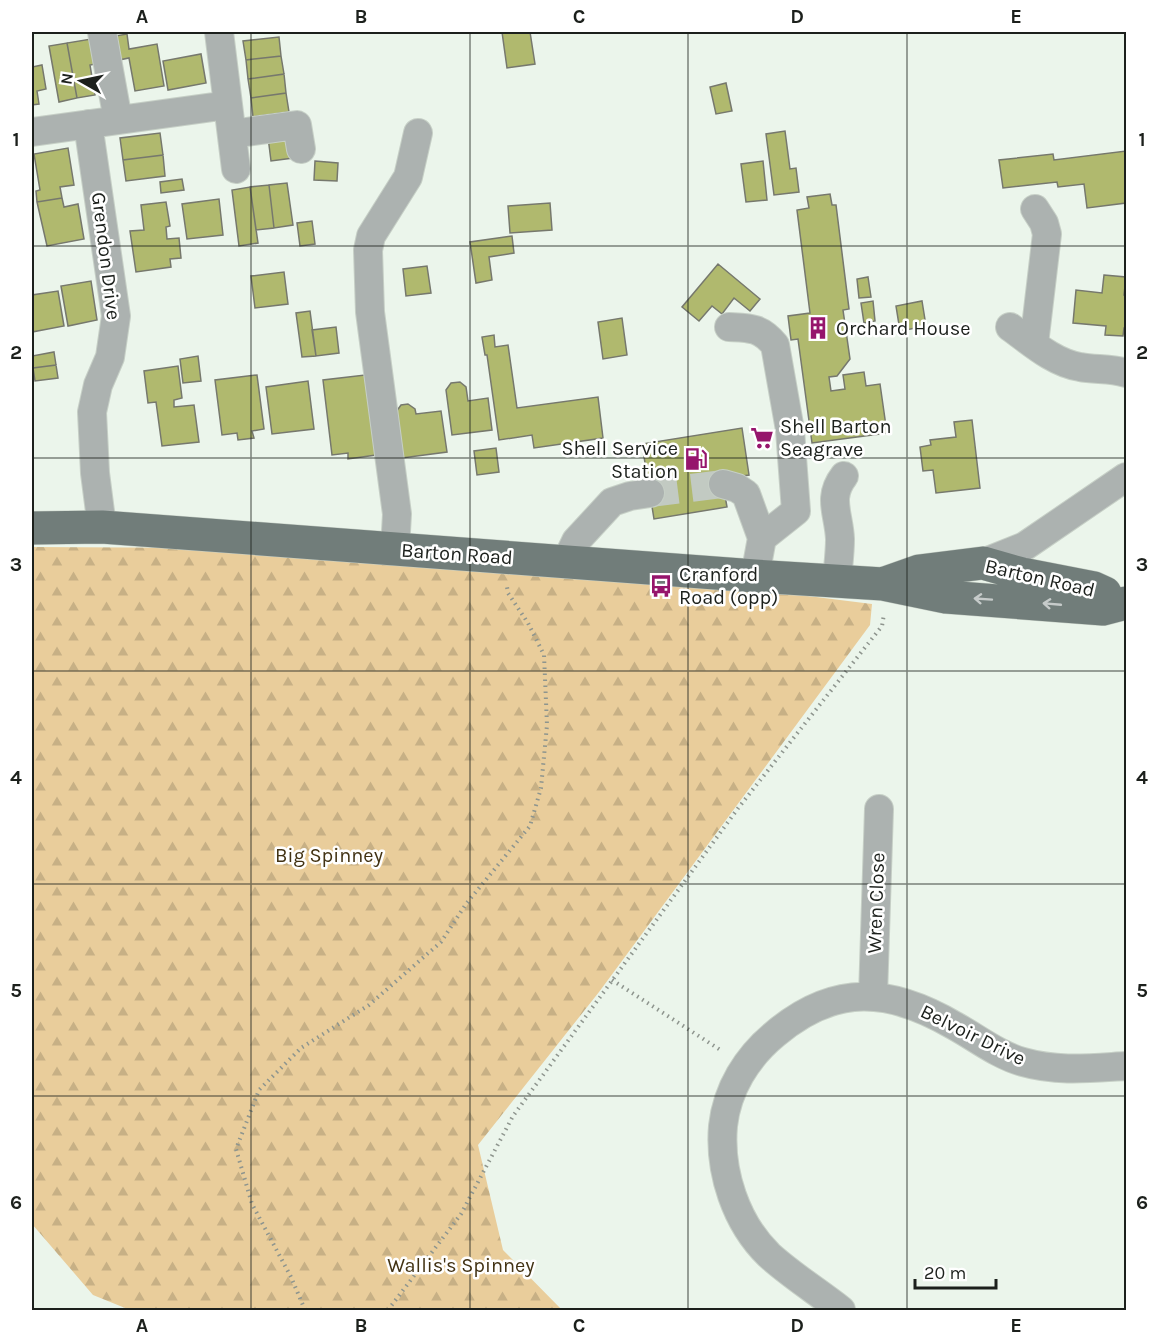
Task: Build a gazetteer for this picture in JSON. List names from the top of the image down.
{
  "streets": {
    "main road": ["Barton Road"],
    "street": ["Grendon Drive", "Wren Close", "Belvoir Drive"]
  },
  "crossings": [
    ["Grendon Drive", "Barton Road"],
    ["Wren Close", "Belvoir Drive"]
  ],
  "parks": ["Big Spinney", "Wallis's Spinney"],
  "places": {
    "building": ["Orchard House"],
    "supermarket": ["Shell Barton Seagrave"],
    "fuel station": ["Shell Service Station"],
    "bus stop": ["Cranford Road (opp)"]
  },
  "scale_bar": "20 m",
  "north": "left",
  "grid": {
    "columns": [
      "A",
      "B",
      "C",
      "D",
      "E"
    ],
    "rows": [
      "1",
      "2",
      "3",
      "4",
      "5",
      "6"
    ]
  }
}
